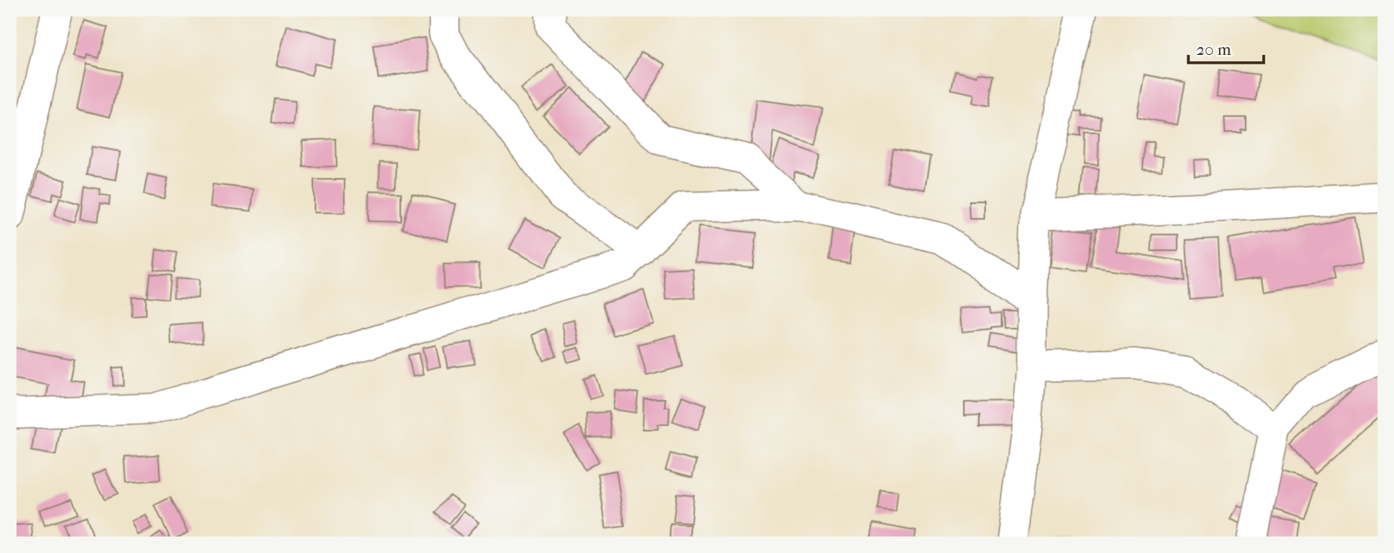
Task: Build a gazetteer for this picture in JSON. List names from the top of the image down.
{
  "scale_bar": "20 m"
}
